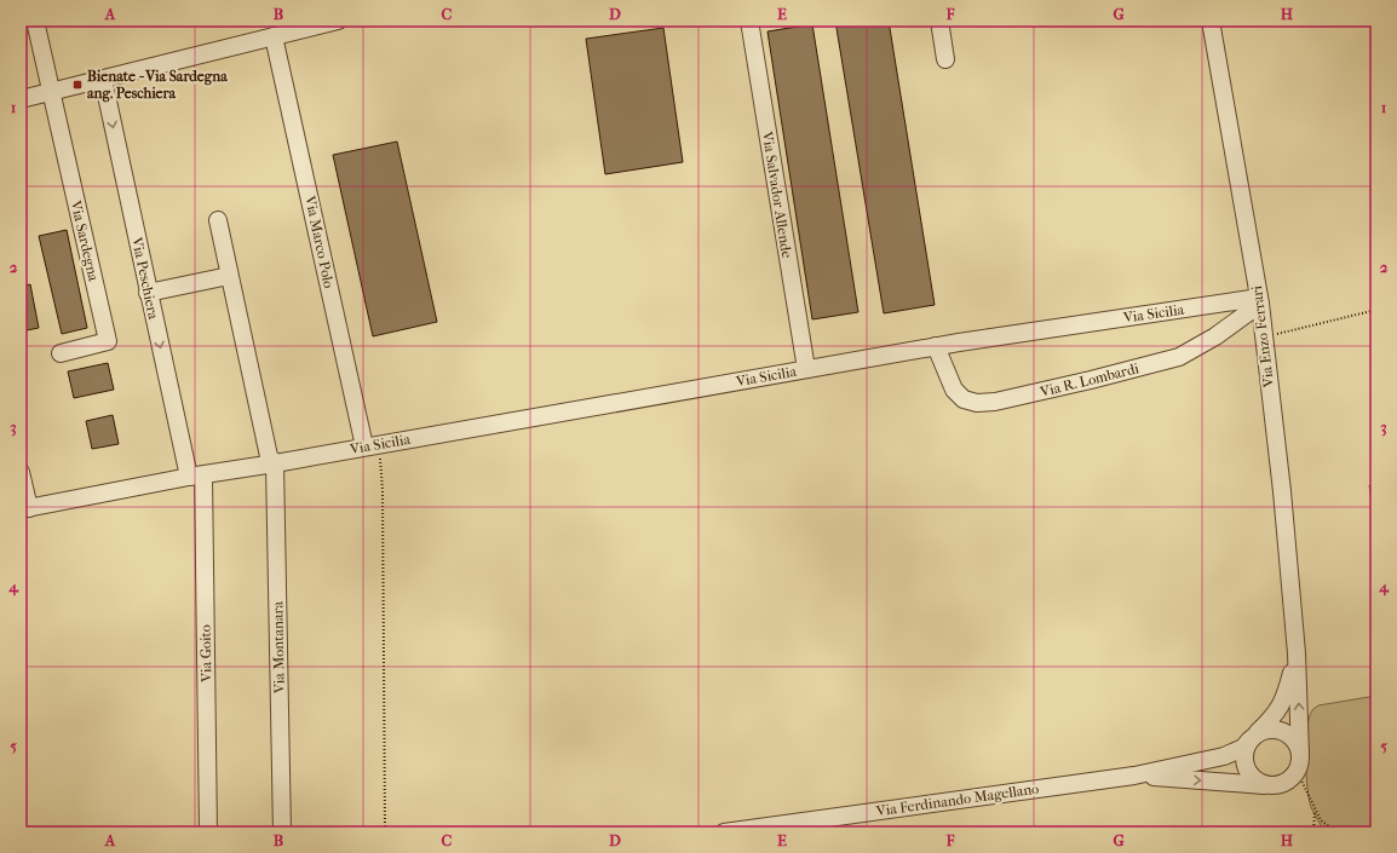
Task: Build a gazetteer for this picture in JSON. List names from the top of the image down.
{
  "streets": {
    "street": [
      "Via Salvador Allende",
      "Via Sardegna",
      "Via Marco Polo",
      "Via Peschiera",
      "Via Sicilia",
      "Via Enzo Ferrari",
      "Via R. Lombardi",
      "Via Montanara",
      "Via Goito",
      "Via Ferdinando Magellano"
    ]
  },
  "crossings": [
    ["Via Salvador Allende", "Via Sicilia"],
    ["Via Marco Polo", "Via Sicilia"],
    ["Via Peschiera", "Via Sicilia"],
    ["Via Peschiera", "Via Goito"],
    ["Via Sicilia", "Via Enzo Ferrari"],
    ["Via Sicilia", "Via R. Lombardi"],
    ["Via Sicilia", "Via Montanara"],
    ["Via Sicilia", "Via Goito"],
    ["Via Enzo Ferrari", "Via R. Lombardi"],
    ["Via Enzo Ferrari", "Via Ferdinando Magellano"]
  ],
  "places": {
    "transit": ["Bienate - Via Sardegna ang. Peschiera"]
  },
  "grid": {
    "columns": [
      "A",
      "B",
      "C",
      "D",
      "E",
      "F",
      "G",
      "H"
    ],
    "rows": [
      "1",
      "2",
      "3",
      "4",
      "5"
    ]
  }
}
